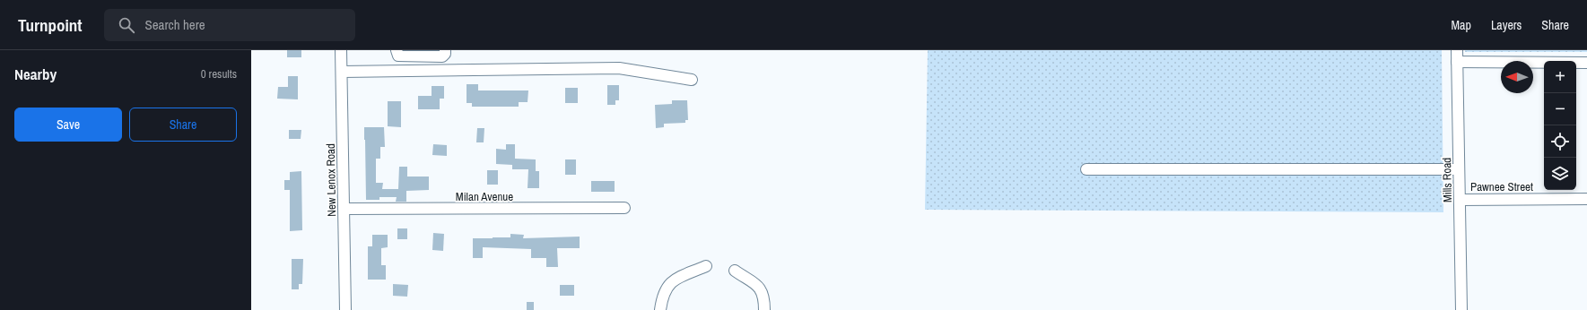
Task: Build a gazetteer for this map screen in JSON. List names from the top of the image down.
{
  "streets": {
    "street": [
      "New Lenox Road",
      "Mills Road",
      "Pawnee Street",
      "Milan Avenue"
    ]
  },
  "crossings": [
    ["New Lenox Road", "Milan Avenue"],
    ["Mills Road", "Pawnee Street"]
  ],
  "north": "left",
  "page": {
    "header": "Turnpoint",
    "search": "Search here",
    "nav": ["Map", "Layers", "Share"],
    "heading": ["Nearby", "0 results"],
    "map_buttons": ["+", "−"],
    "buttons": ["Save", "Share"]
  }
}
